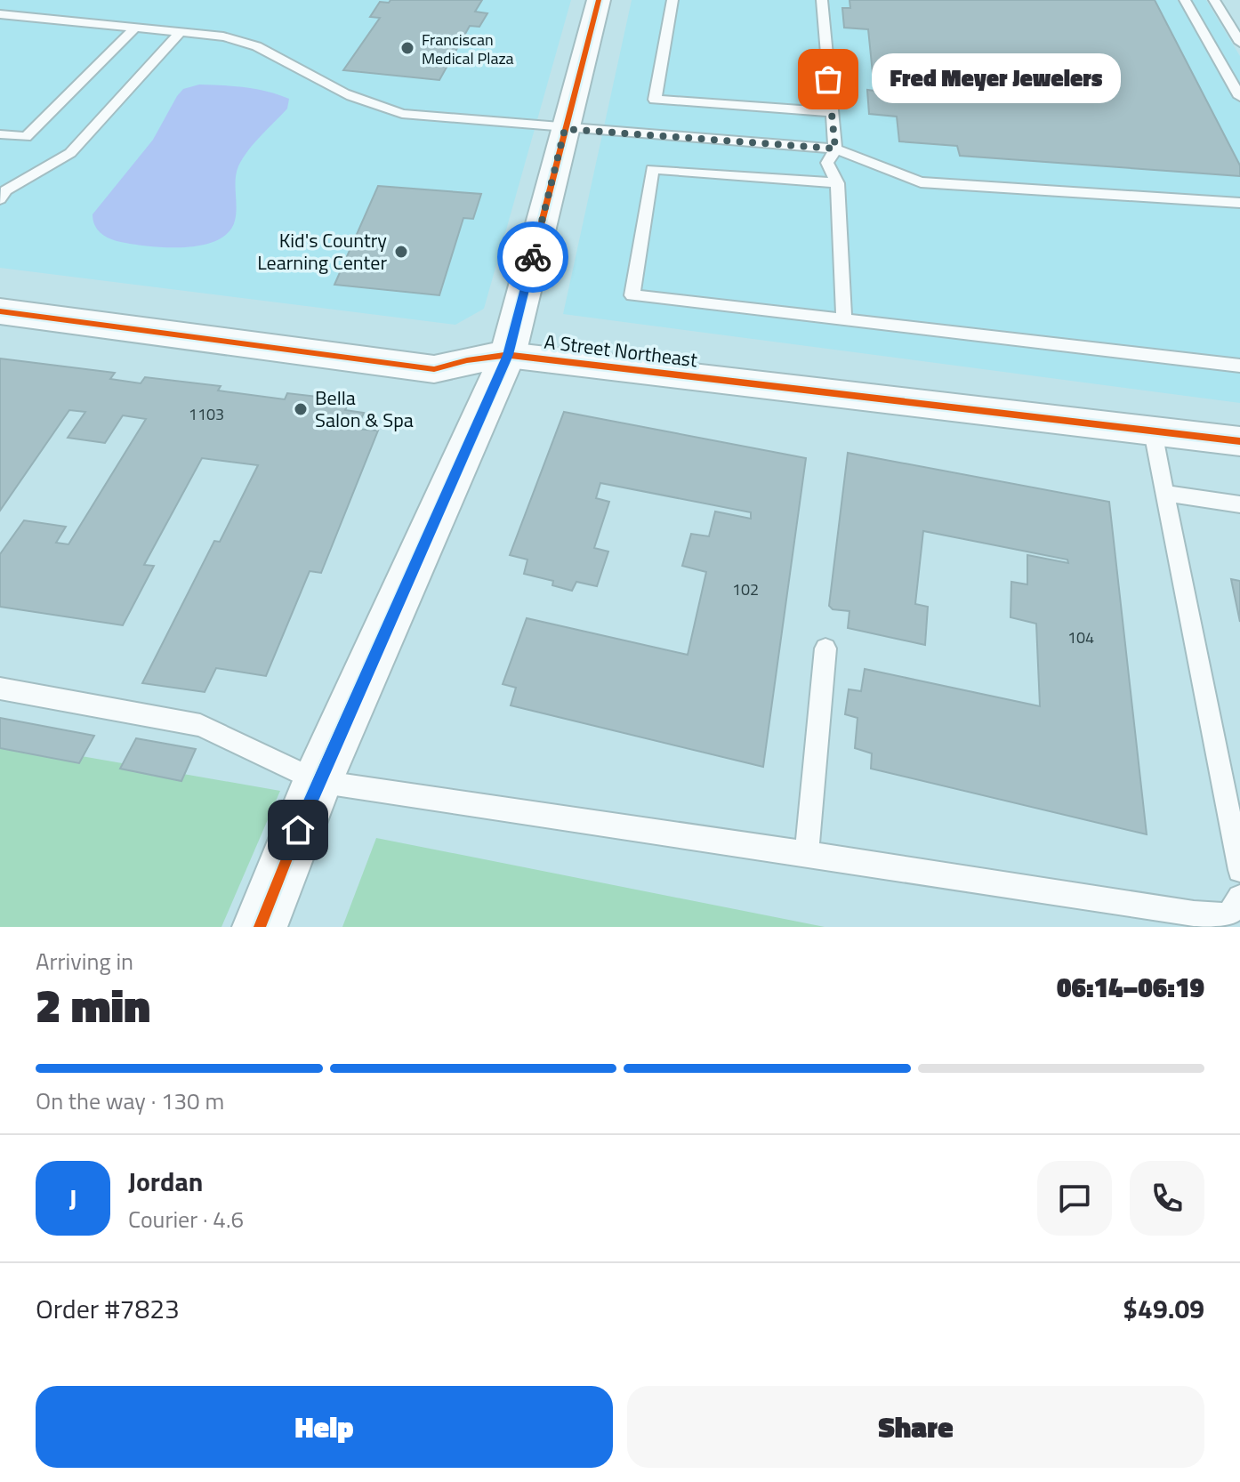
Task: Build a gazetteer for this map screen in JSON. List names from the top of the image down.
{
  "streets": {
    "street": ["A Street Northeast"]
  },
  "places": [
    "Franciscan Medical Plaza",
    "Fred Meyer Jewelers",
    "Kid's Country Learning Center",
    "Bella Salon & Spa"
  ],
  "house_numbers": ["1103", "102", "104"],
  "page": {
    "bubble": "Fred Meyer Jewelers",
    "heading": ["2 min", "Arriving in", "06:14–06:19"],
    "panel": [
      "Jordan",
      "Courier · 4.6",
      "Order #7823",
      "$49.09"
    ],
    "bar": "On the way · 130 m",
    "round": "J",
    "buttons": ["Help", "Share"]
  }
}
